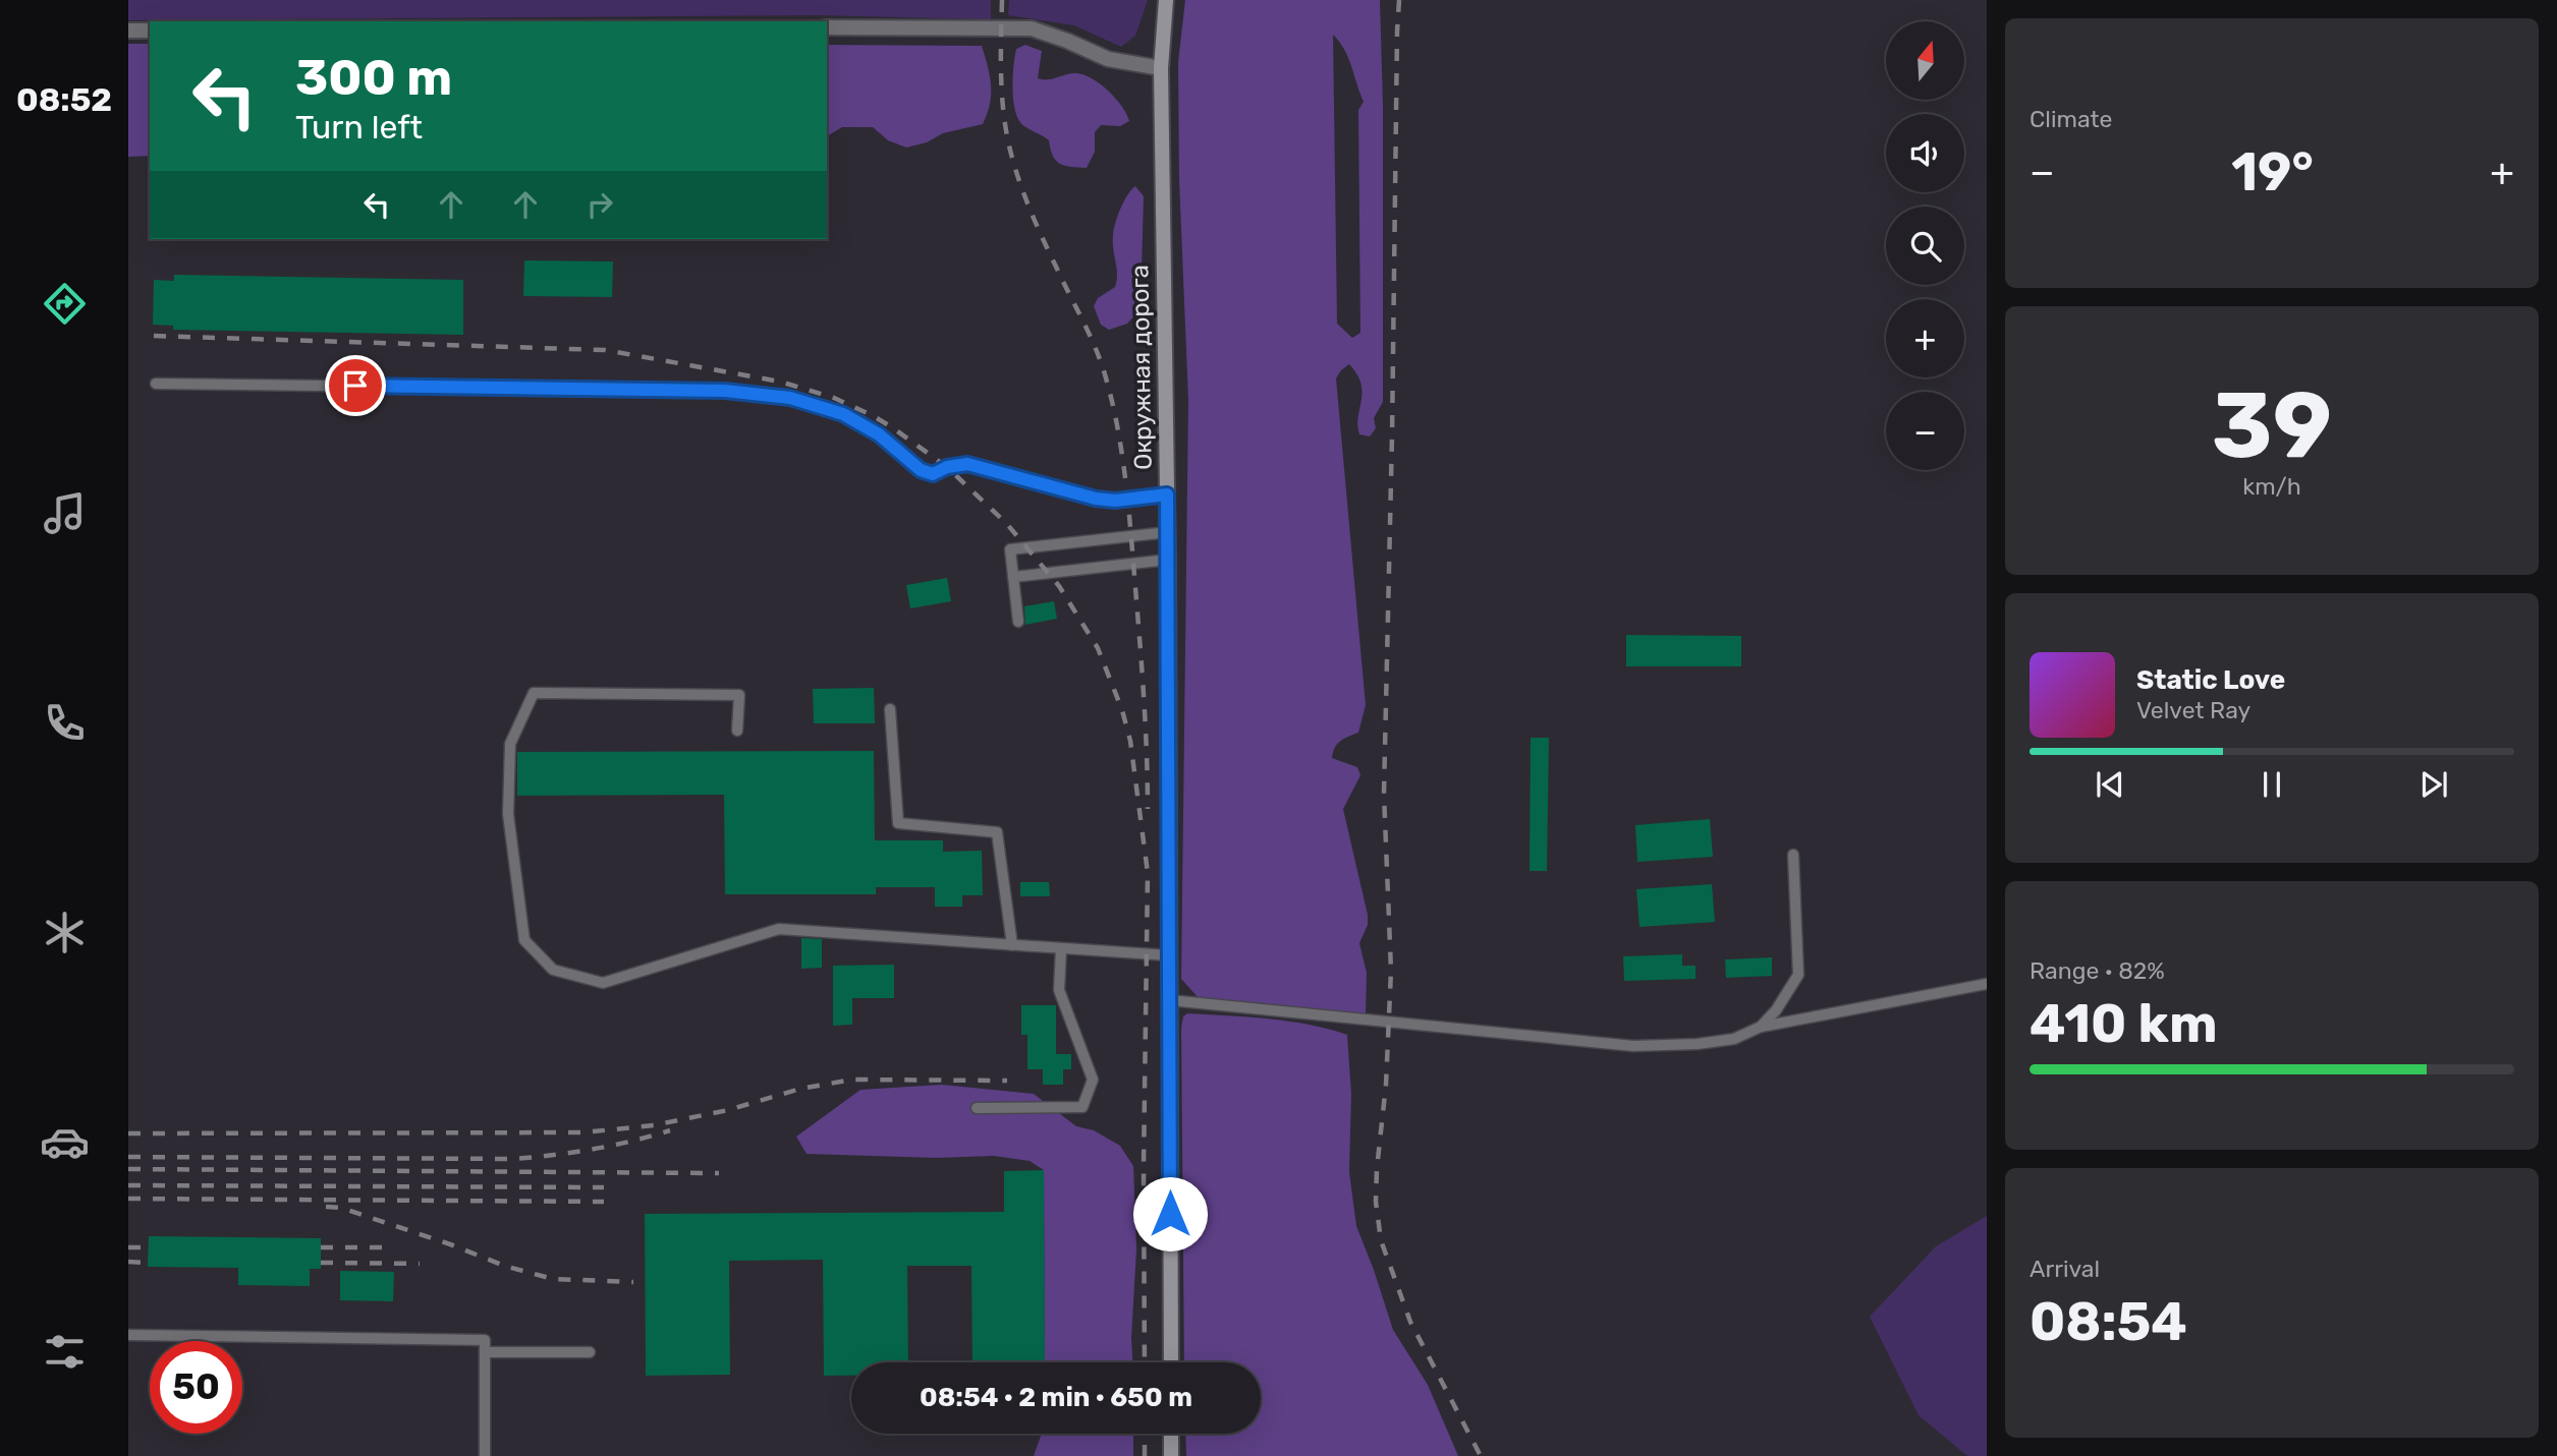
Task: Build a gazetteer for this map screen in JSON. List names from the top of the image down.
{
  "streets": {
    "main road": ["Окружная дорога"]
  },
  "north": "top",
  "page": {
    "tabs": "08:52",
    "tile": [
      "Climate",
      ["39", "km/h"],
      ["Range · 82%", "410 km"],
      ["Arrival", "08:54"]
    ],
    "map_buttons": ["+", "−"],
    "turn": ["300 m", "Turn left"],
    "heat": ["−", "19°", "+"],
    "song": ["Static Love", "Velvet Ray"],
    "limit": "50",
    "trip": "08:54 · 2 min · 650 m"
  }
}
